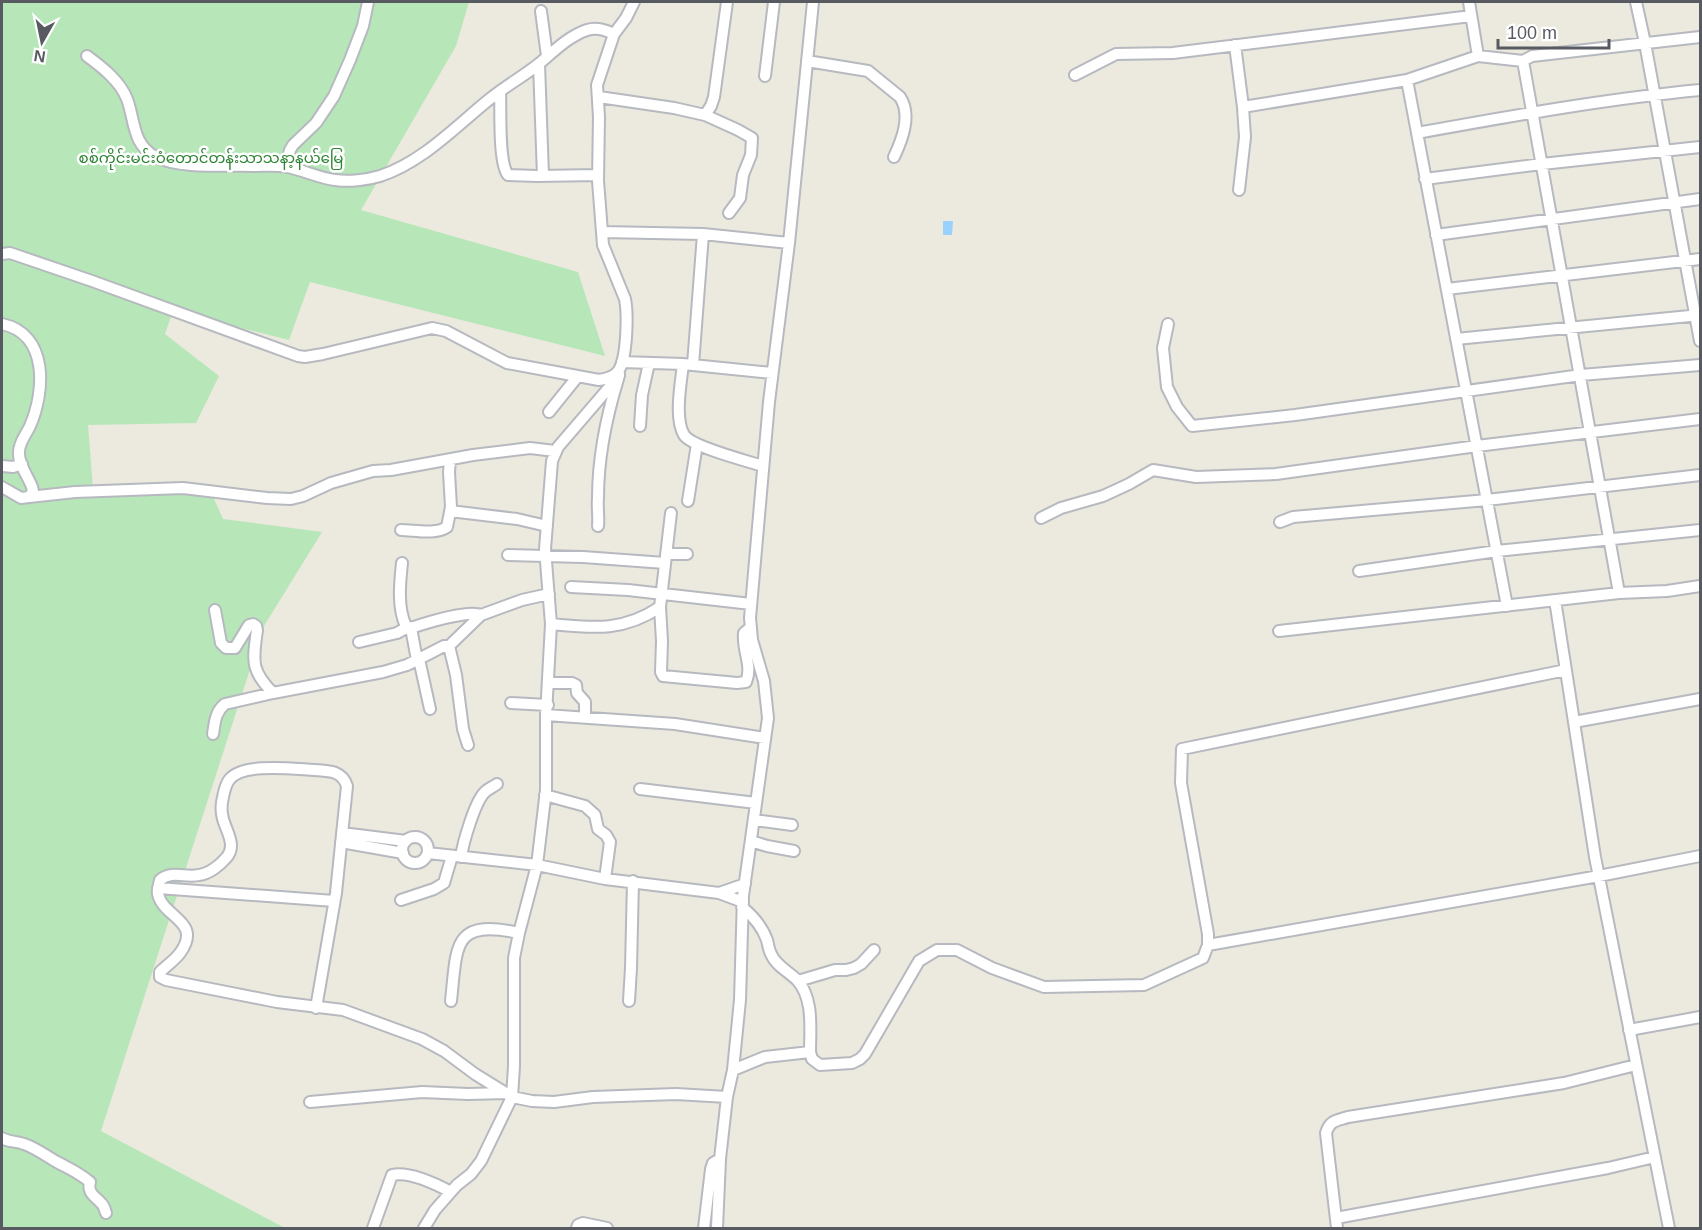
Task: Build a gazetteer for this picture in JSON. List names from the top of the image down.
{
  "parks": ["စစ်ကိုင်းမင်းဝံတောင်တန်းသာသနာ့နယ်မြေ"],
  "scale_bar": "100 m",
  "north": "bottom"
}
